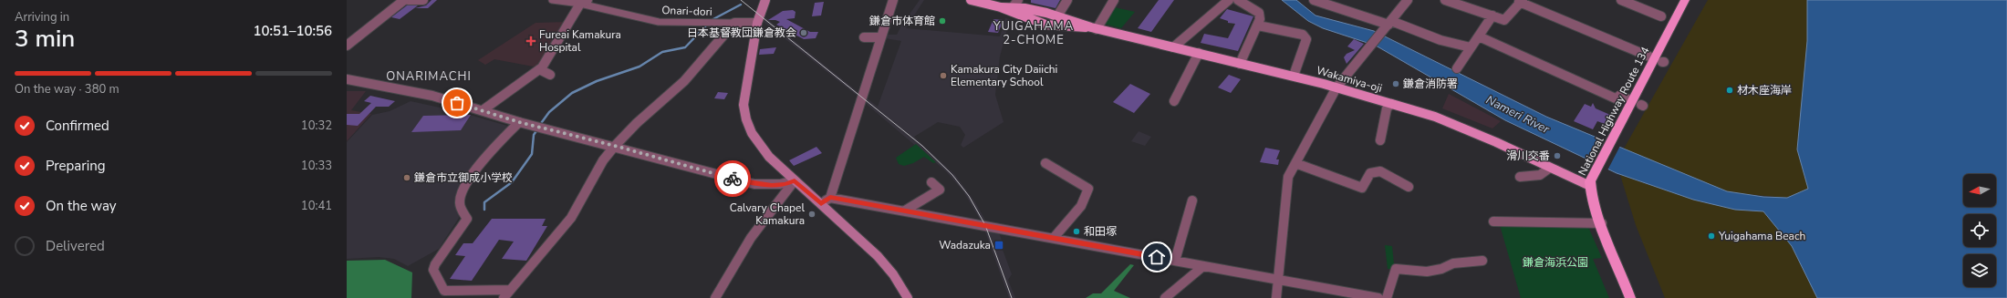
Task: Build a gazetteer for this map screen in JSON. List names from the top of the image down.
{
  "streets": {
    "highway": ["National Highway Route 134"],
    "main road": ["Wakamiya-oji"],
    "street": ["Onari-dori"]
  },
  "crossings": [
    ["Wakamiya-oji", "National Highway Route 134"]
  ],
  "districts": ["YUIGAHAMA 2-CHOME", "ONARIMACHI"],
  "water": ["Nameri River"],
  "parks": ["鎌倉海浜公園"],
  "places": {
    "other": [
      "鎌倉市体育館",
      "日本基督教団鎌倉教会",
      "Kamakura City Daiichi Elementary School",
      "鎌倉消防署",
      "材木座海岸",
      "滑川交番",
      "鎌倉市立御成小学校",
      "Calvary Chapel Kamakura",
      "和田塚",
      "Yuigahama Beach"
    ],
    "health": ["Fureai Kamakura Hospital"],
    "transit": ["Wadazuka"]
  },
  "north": "left",
  "page": {
    "heading": ["3 min", "Arriving in", "10:51–10:56"],
    "bar": "On the way · 380 m",
    "list": [
      ["Confirmed", "10:32"],
      ["Preparing", "10:33"],
      ["On the way", "10:41"],
      "Delivered"
    ]
  }
}
